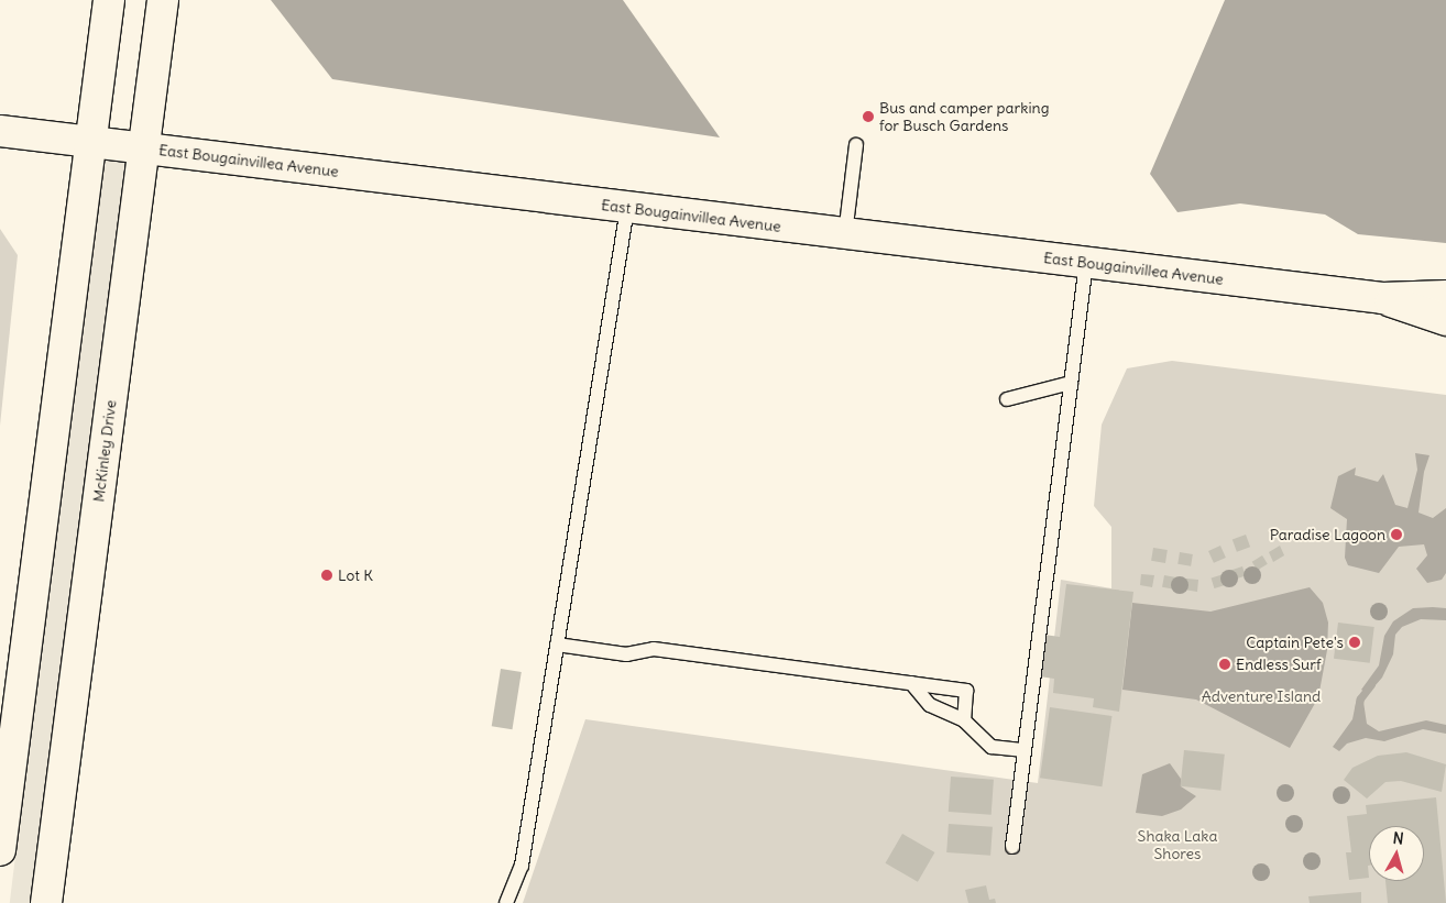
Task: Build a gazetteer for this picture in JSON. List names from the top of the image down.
{
  "streets": {
    "main road": ["East Bougainvillea Avenue", "McKinley Drive"]
  },
  "crossings": [
    ["East Bougainvillea Avenue", "McKinley Drive"]
  ],
  "parks": ["Adventure Island", "Shaka Laka Shores"],
  "places": [
    "Bus and camper parking for Busch Gardens",
    "Paradise Lagoon",
    "Lot K",
    "Captain Pete's",
    "Endless Surf"
  ],
  "north": "top"
}
